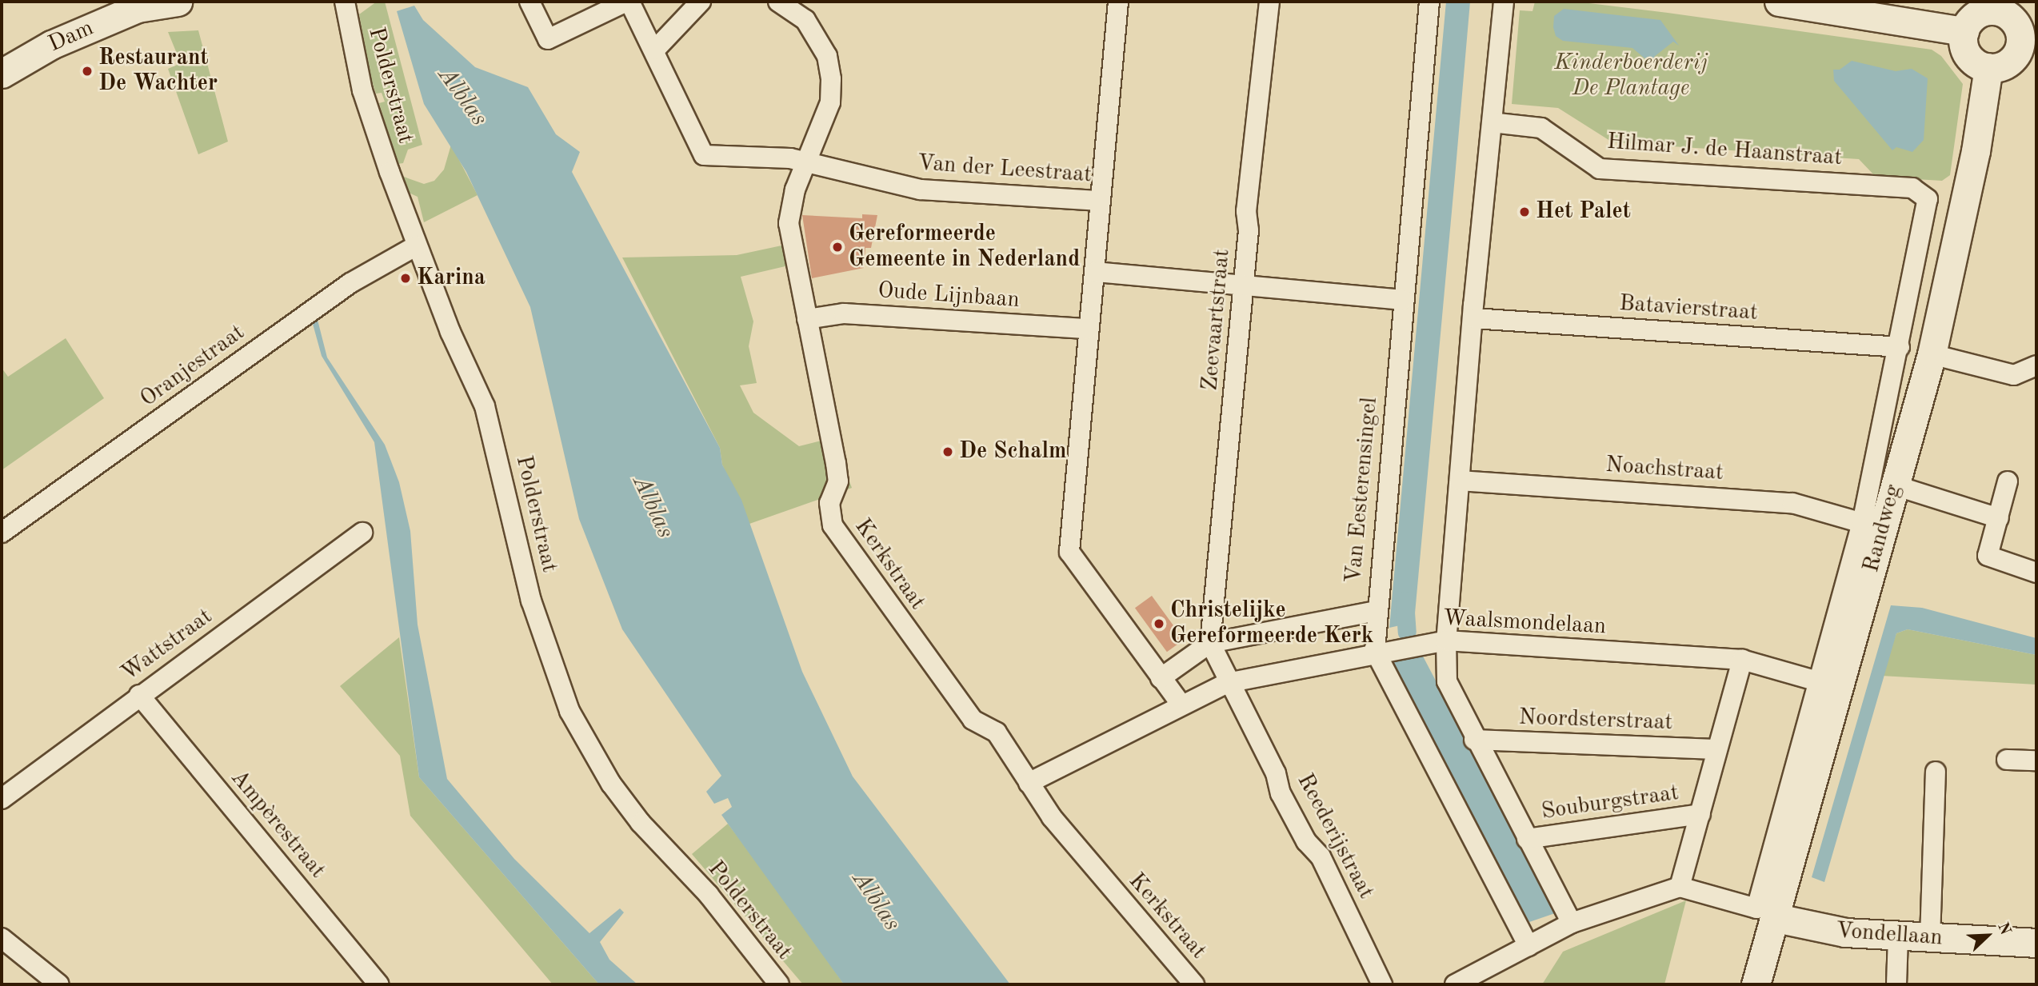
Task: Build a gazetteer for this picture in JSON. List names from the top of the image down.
{
  "streets": {
    "street": [
      "Dam",
      "Polderstraat",
      "Hilmar J. de Haanstraat",
      "Van der Leestraat",
      "Oude Lijnbaan",
      "Batavierstraat",
      "Zeevaartstraat",
      "Oranjestraat",
      "Noachstraat",
      "Van Eesterensingel",
      "Randweg",
      "Kerkstraat",
      "Waalsmondelaan",
      "Wattstraat",
      "Noordsterstraat",
      "Souburgstraat",
      "Ampèrestraat",
      "Reederijstraat",
      "Vondellaan"
    ]
  },
  "crossings": [
    ["Polderstraat", "Oranjestraat"],
    ["Hilmar J. de Haanstraat", "Randweg"],
    ["Van der Leestraat", "Kerkstraat"],
    ["Oude Lijnbaan", "Kerkstraat"],
    ["Batavierstraat", "Randweg"],
    ["Noachstraat", "Randweg"],
    ["Van Eesterensingel", "Waalsmondelaan"],
    ["Randweg", "Waalsmondelaan"],
    ["Randweg", "Vondellaan"],
    ["Kerkstraat", "Waalsmondelaan"],
    ["Waalsmondelaan", "Reederijstraat"],
    ["Wattstraat", "Ampèrestraat"]
  ],
  "water": ["Alblas"],
  "parks": ["Kinderboerderij De Plantage"],
  "places": [
    "Restaurant De Wachter",
    "Het Palet",
    "Gereformeerde Gemeente in Nederland",
    "Karina",
    "De Schalm",
    "Christelijke Gereformeerde Kerk"
  ],
  "north": "top right"
}
